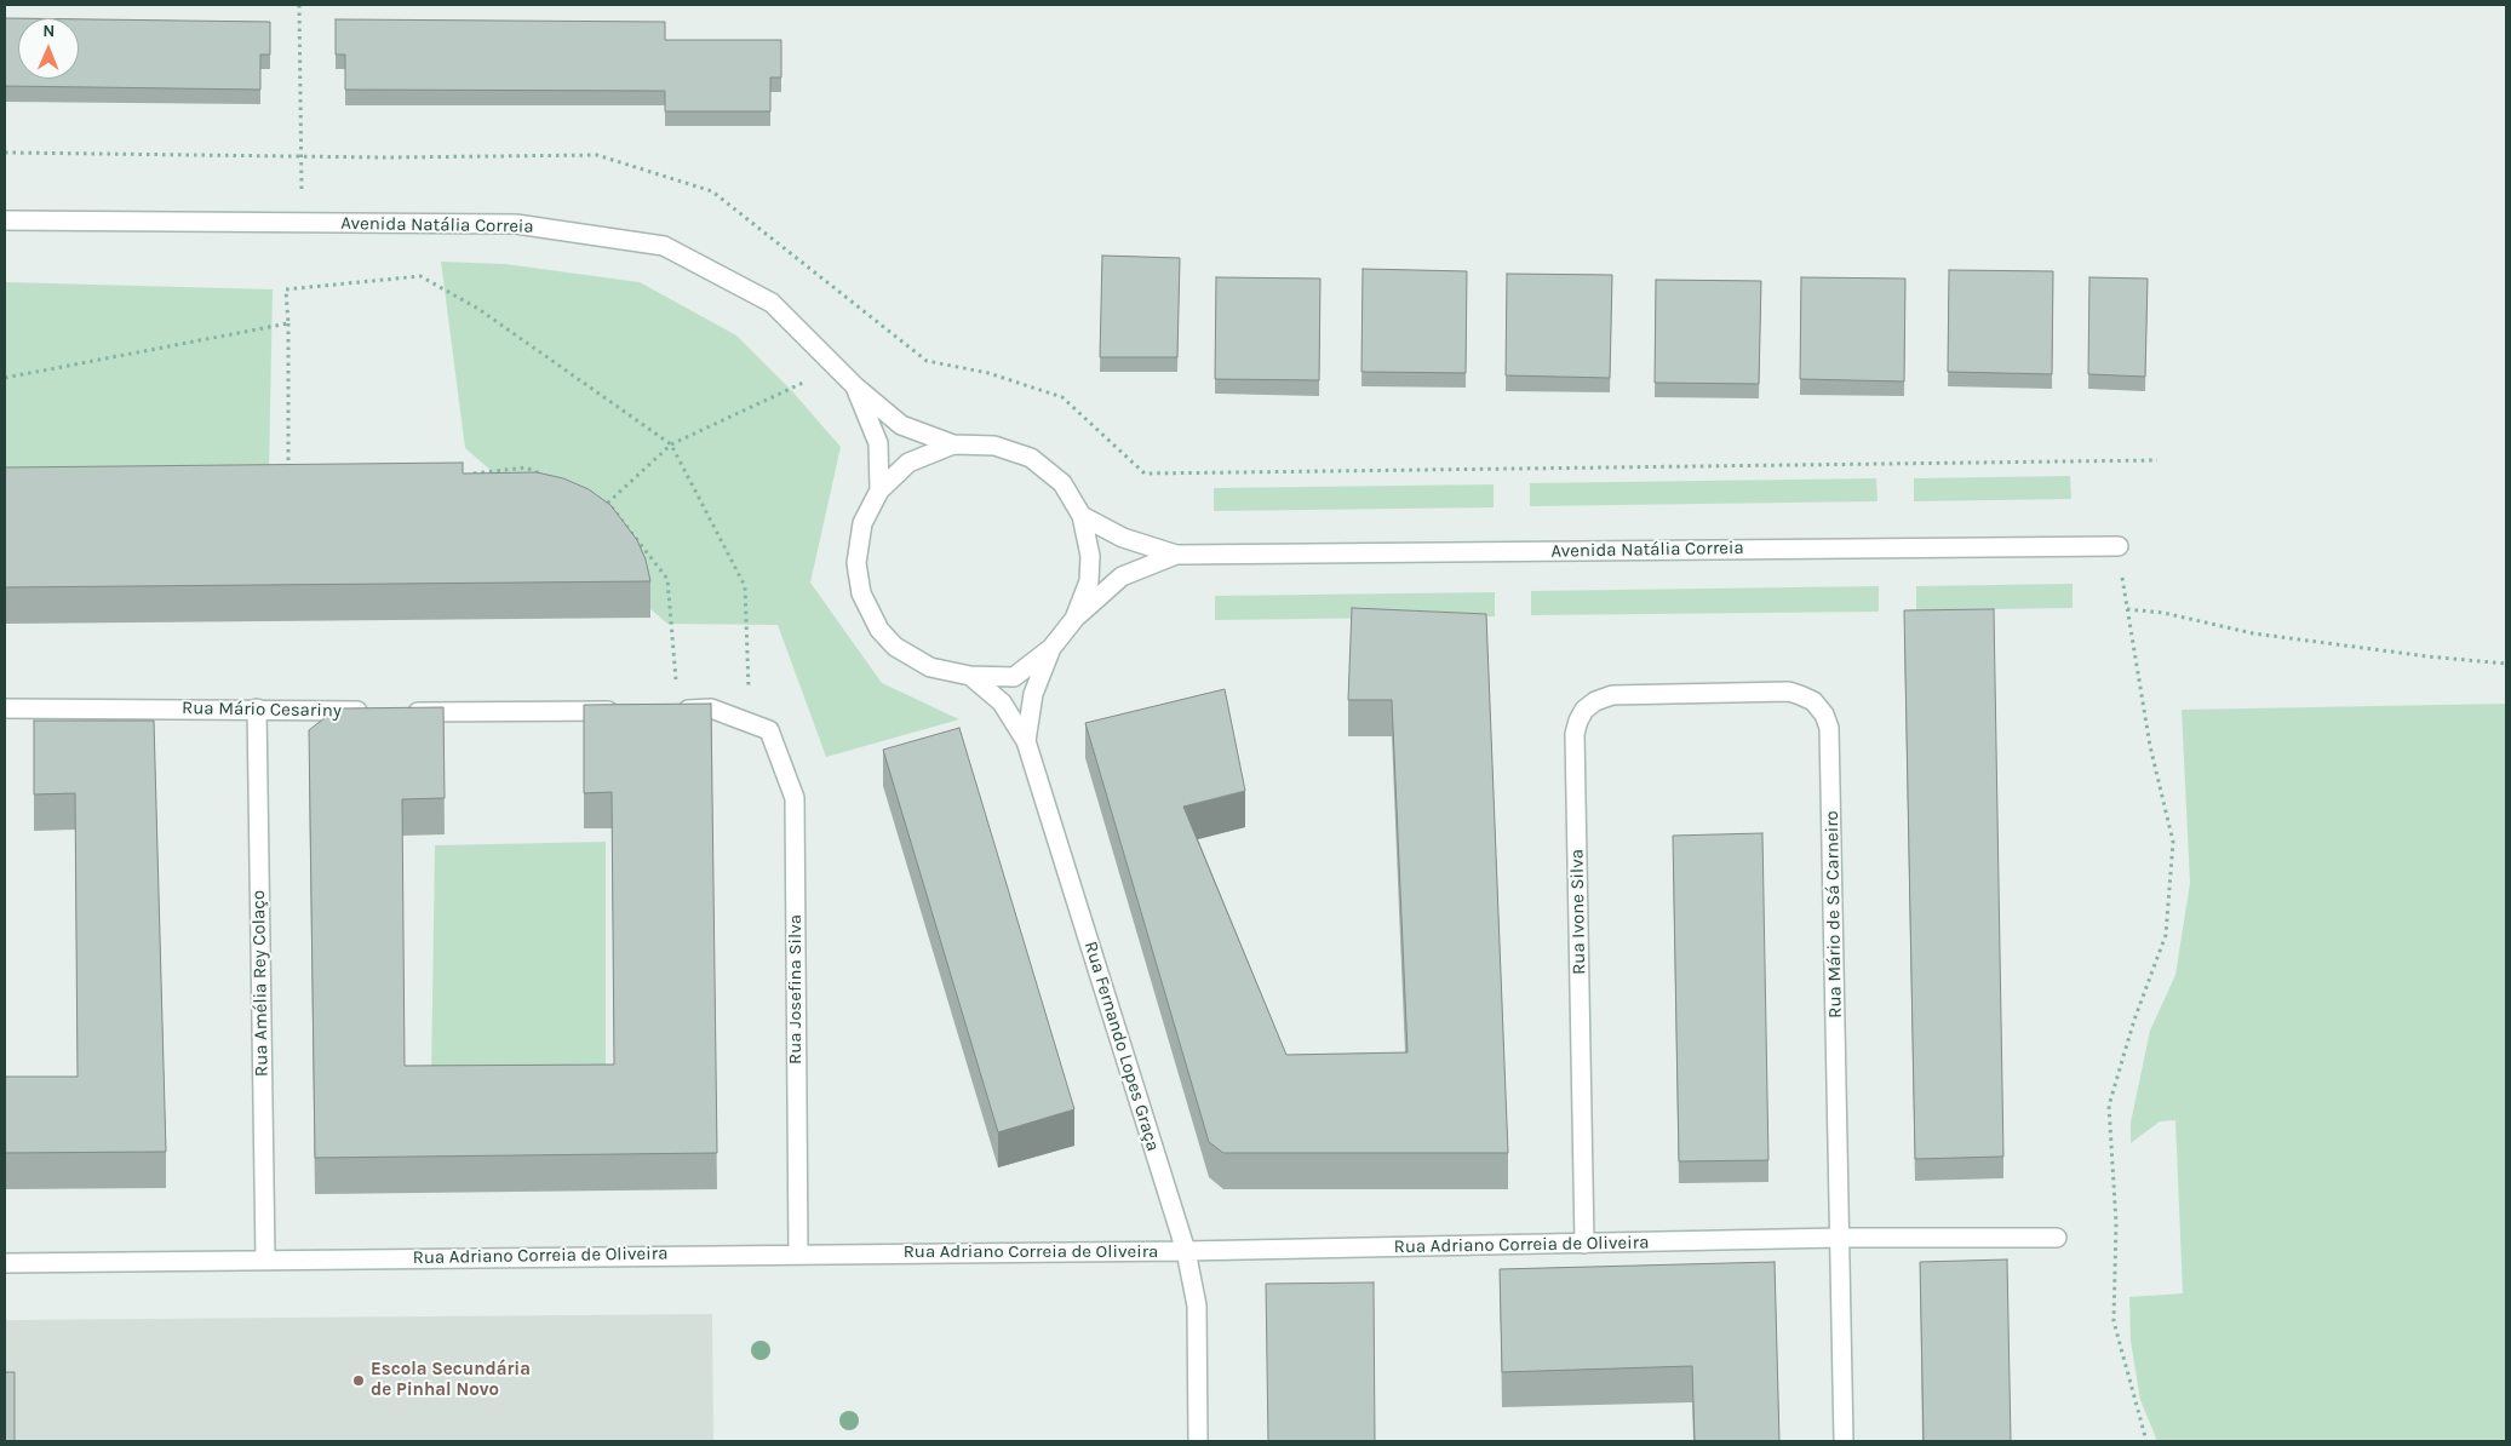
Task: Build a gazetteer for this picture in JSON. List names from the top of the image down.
{
  "streets": {
    "street": [
      "Avenida Natália Correia",
      "Rua Mário Cesariny",
      "Rua Ivone Silva",
      "Rua Mário de Sá Carneiro",
      "Rua Amélia Rey Colaço",
      "Rua Josefina Silva",
      "Rua Fernando Lopes Graça",
      "Rua Adriano Correia de Oliveira"
    ]
  },
  "crossings": [
    ["Rua Mário Cesariny", "Rua Amélia Rey Colaço"],
    ["Rua Ivone Silva", "Rua Mário de Sá Carneiro"],
    ["Rua Ivone Silva", "Rua Adriano Correia de Oliveira"],
    ["Rua Mário de Sá Carneiro", "Rua Adriano Correia de Oliveira"],
    ["Rua Amélia Rey Colaço", "Rua Adriano Correia de Oliveira"],
    ["Rua Josefina Silva", "Rua Adriano Correia de Oliveira"],
    ["Rua Fernando Lopes Graça", "Rua Adriano Correia de Oliveira"]
  ],
  "places": ["Escola Secundária de Pinhal Novo"],
  "north": "top"
}
